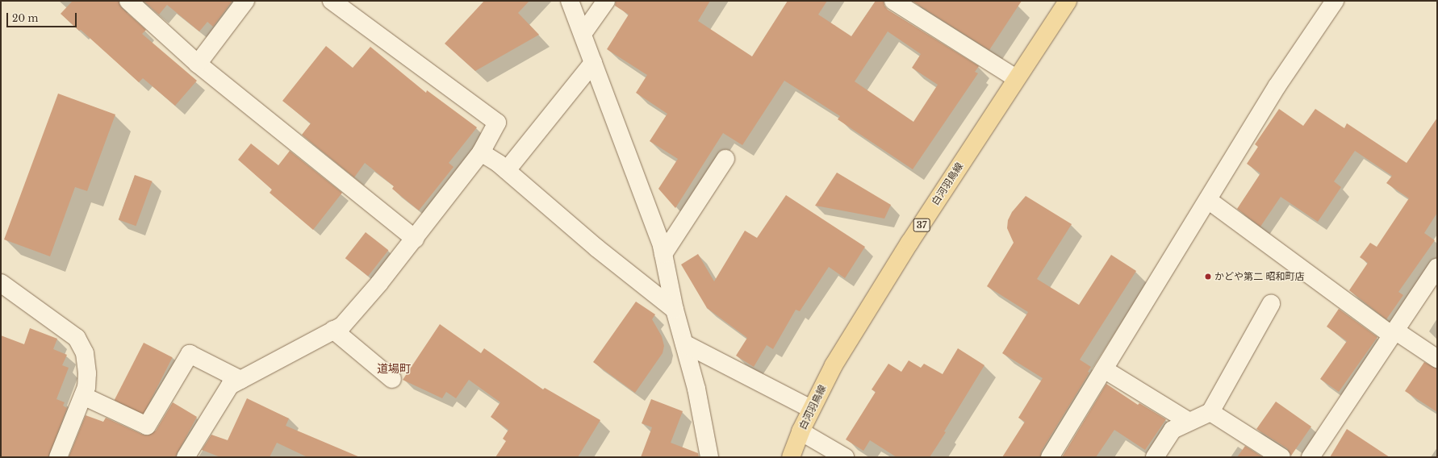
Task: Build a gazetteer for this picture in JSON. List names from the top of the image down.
{
  "streets": {
    "main road": ["白河羽鳥線", "37"]
  },
  "districts": ["道場町"],
  "places": ["かどや第二 昭和町店"],
  "scale_bar": "20 m"
}
